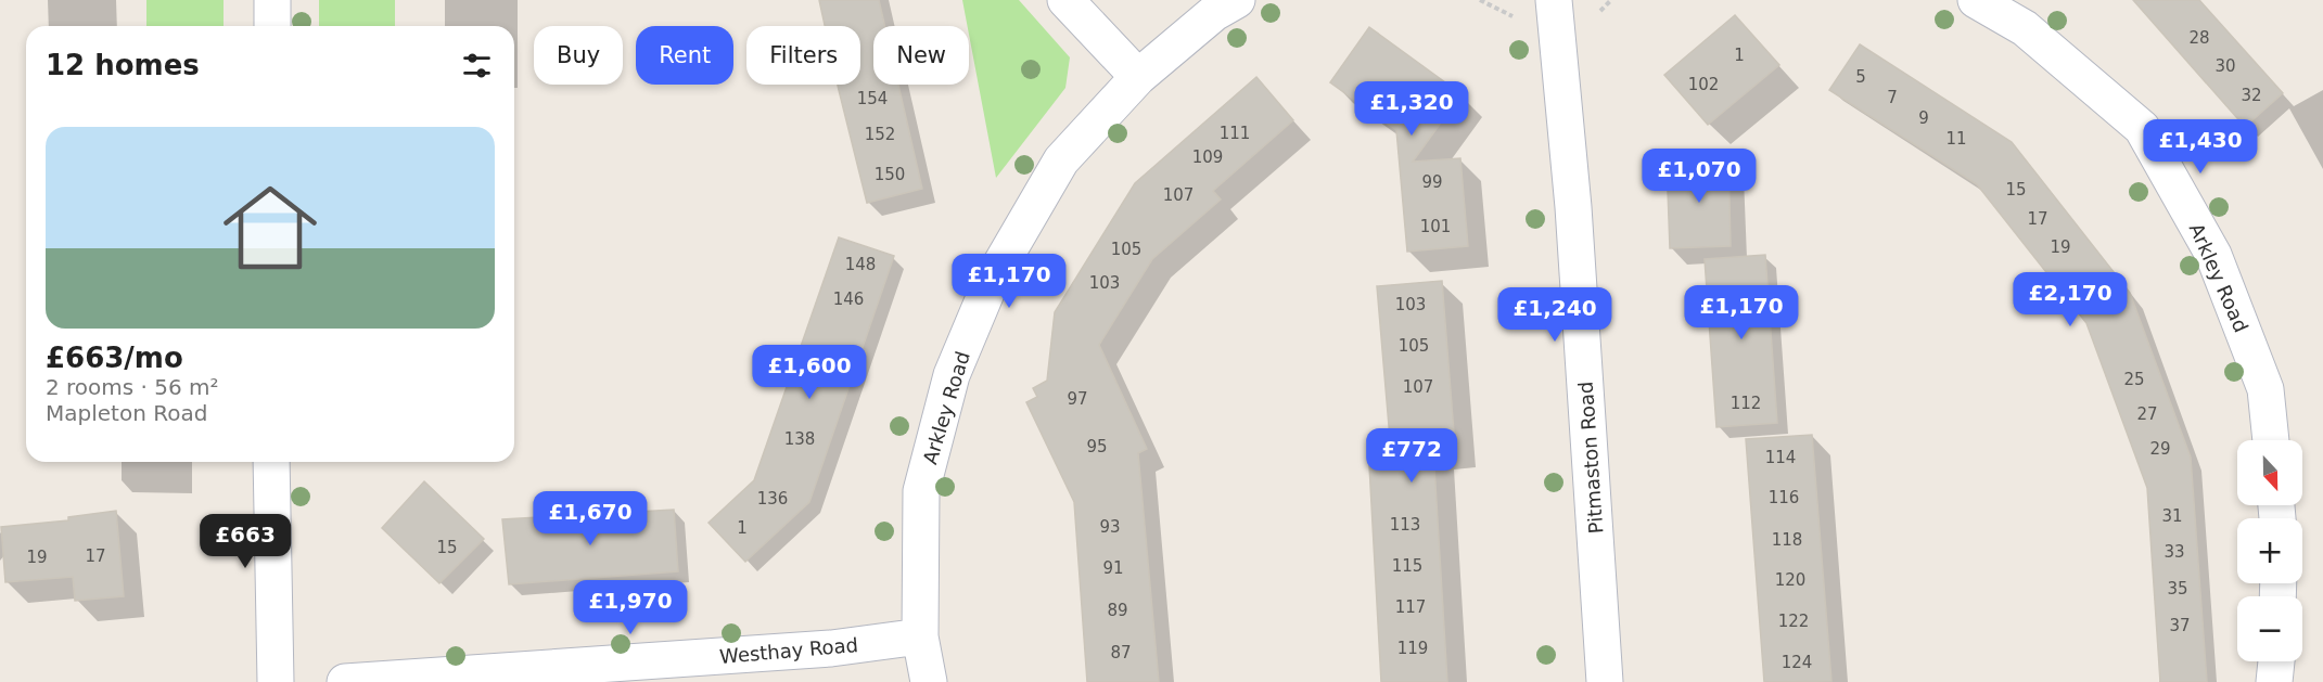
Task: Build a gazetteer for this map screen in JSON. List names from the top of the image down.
{
  "streets": {
    "street": ["Arkley Road", "Pitmaston Road", "Westhay Road"]
  },
  "crossings": [
    ["Arkley Road", "Westhay Road"]
  ],
  "house_numbers": [
    "28",
    "1",
    "30",
    "5",
    "102",
    "32",
    "7",
    "154",
    "9",
    "111",
    "152",
    "11",
    "109",
    "150",
    "99",
    "15",
    "107",
    "17",
    "101",
    "19",
    "105",
    "148",
    "103",
    "146",
    "103",
    "105",
    "25",
    "107",
    "97",
    "112",
    "27",
    "138",
    "95",
    "29",
    "114",
    "116",
    "136",
    "31",
    "113",
    "93",
    "1",
    "118",
    "15",
    "33",
    "17",
    "19",
    "115",
    "91",
    "120",
    "35",
    "117",
    "89",
    "122",
    "37",
    "119",
    "87",
    "124"
  ],
  "north": "bottom",
  "page": {
    "chip": [
      "Buy",
      "Rent",
      "Filters",
      "New"
    ],
    "heading": "12 homes",
    "price": [
      "£1,320",
      "£1,430",
      "£1,070",
      "£1,170",
      "£2,170",
      "£1,170",
      "£1,240",
      "£1,600",
      "£772",
      "£1,670",
      "£663",
      "£1,970"
    ],
    "list": [
      {
        "name": "£663/mo",
        "note": "2 rooms · 56 m² · Mapleton Road"
      }
    ],
    "map_buttons": ["+", "−"]
  }
}
